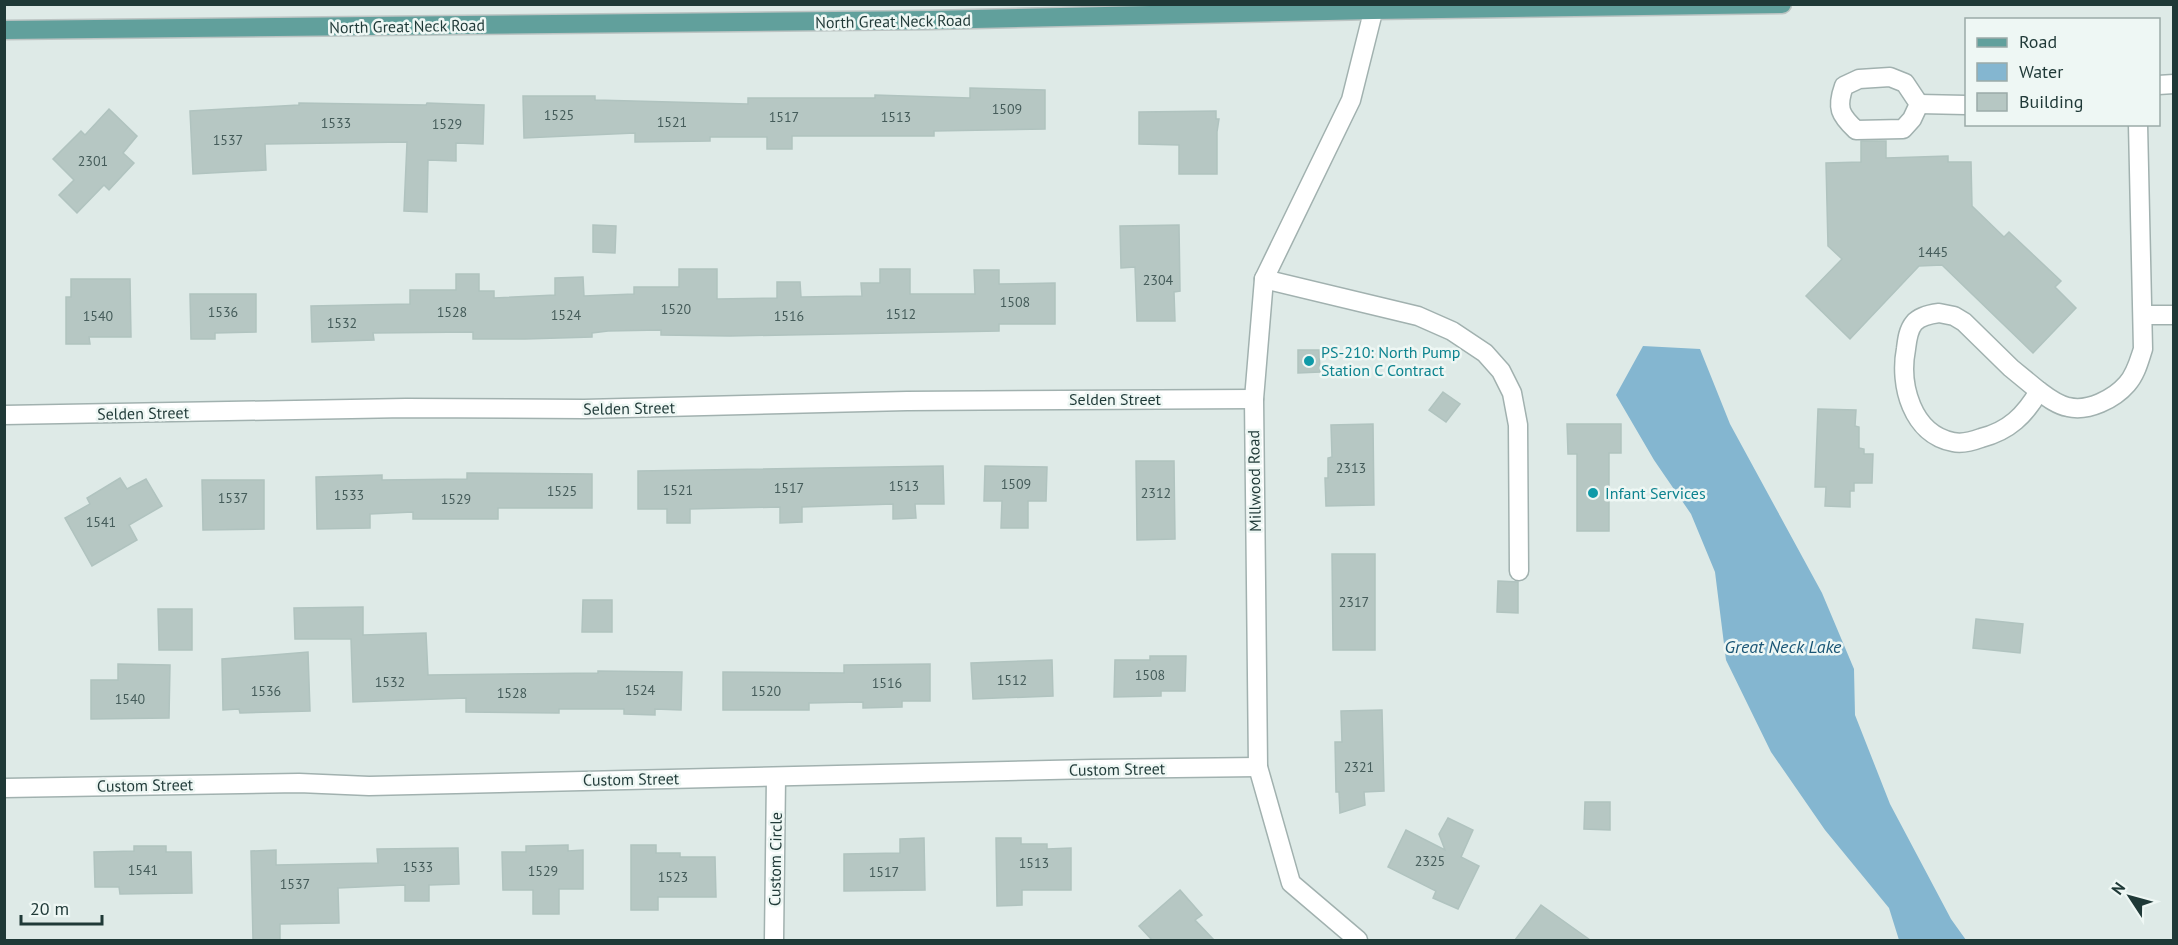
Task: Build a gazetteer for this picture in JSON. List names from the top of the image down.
{
  "streets": {
    "main road": ["North Great Neck Road"],
    "street": [
      "Selden Street",
      "Millwood Road",
      "Custom Street",
      "Custom Circle"
    ]
  },
  "crossings": [
    ["North Great Neck Road", "Millwood Road"],
    ["Selden Street", "Millwood Road"],
    ["Millwood Road", "Custom Street"],
    ["Custom Street", "Custom Circle"]
  ],
  "water": ["Great Neck Lake"],
  "places": ["PS-210: North Pump Station C Contract", "Infant Services"],
  "house_numbers": [
    "1509",
    "1525",
    "1517",
    "1513",
    "1521",
    "1533",
    "1529",
    "1537",
    "2301",
    "1445",
    "2304",
    "1508",
    "1520",
    "1536",
    "1528",
    "1512",
    "1524",
    "1540",
    "1516",
    "1532",
    "2313",
    "1509",
    "1513",
    "1517",
    "1521",
    "1525",
    "2312",
    "1533",
    "1537",
    "1529",
    "1541",
    "2317",
    "1508",
    "1512",
    "1532",
    "1516",
    "1524",
    "1536",
    "1520",
    "1528",
    "1540",
    "2321",
    "2325",
    "1513",
    "1533",
    "1541",
    "1529",
    "1517",
    "1523",
    "1537"
  ],
  "legend": ["Road", "Water", "Building"],
  "scale_bar": "20 m",
  "north": "top left"
}
